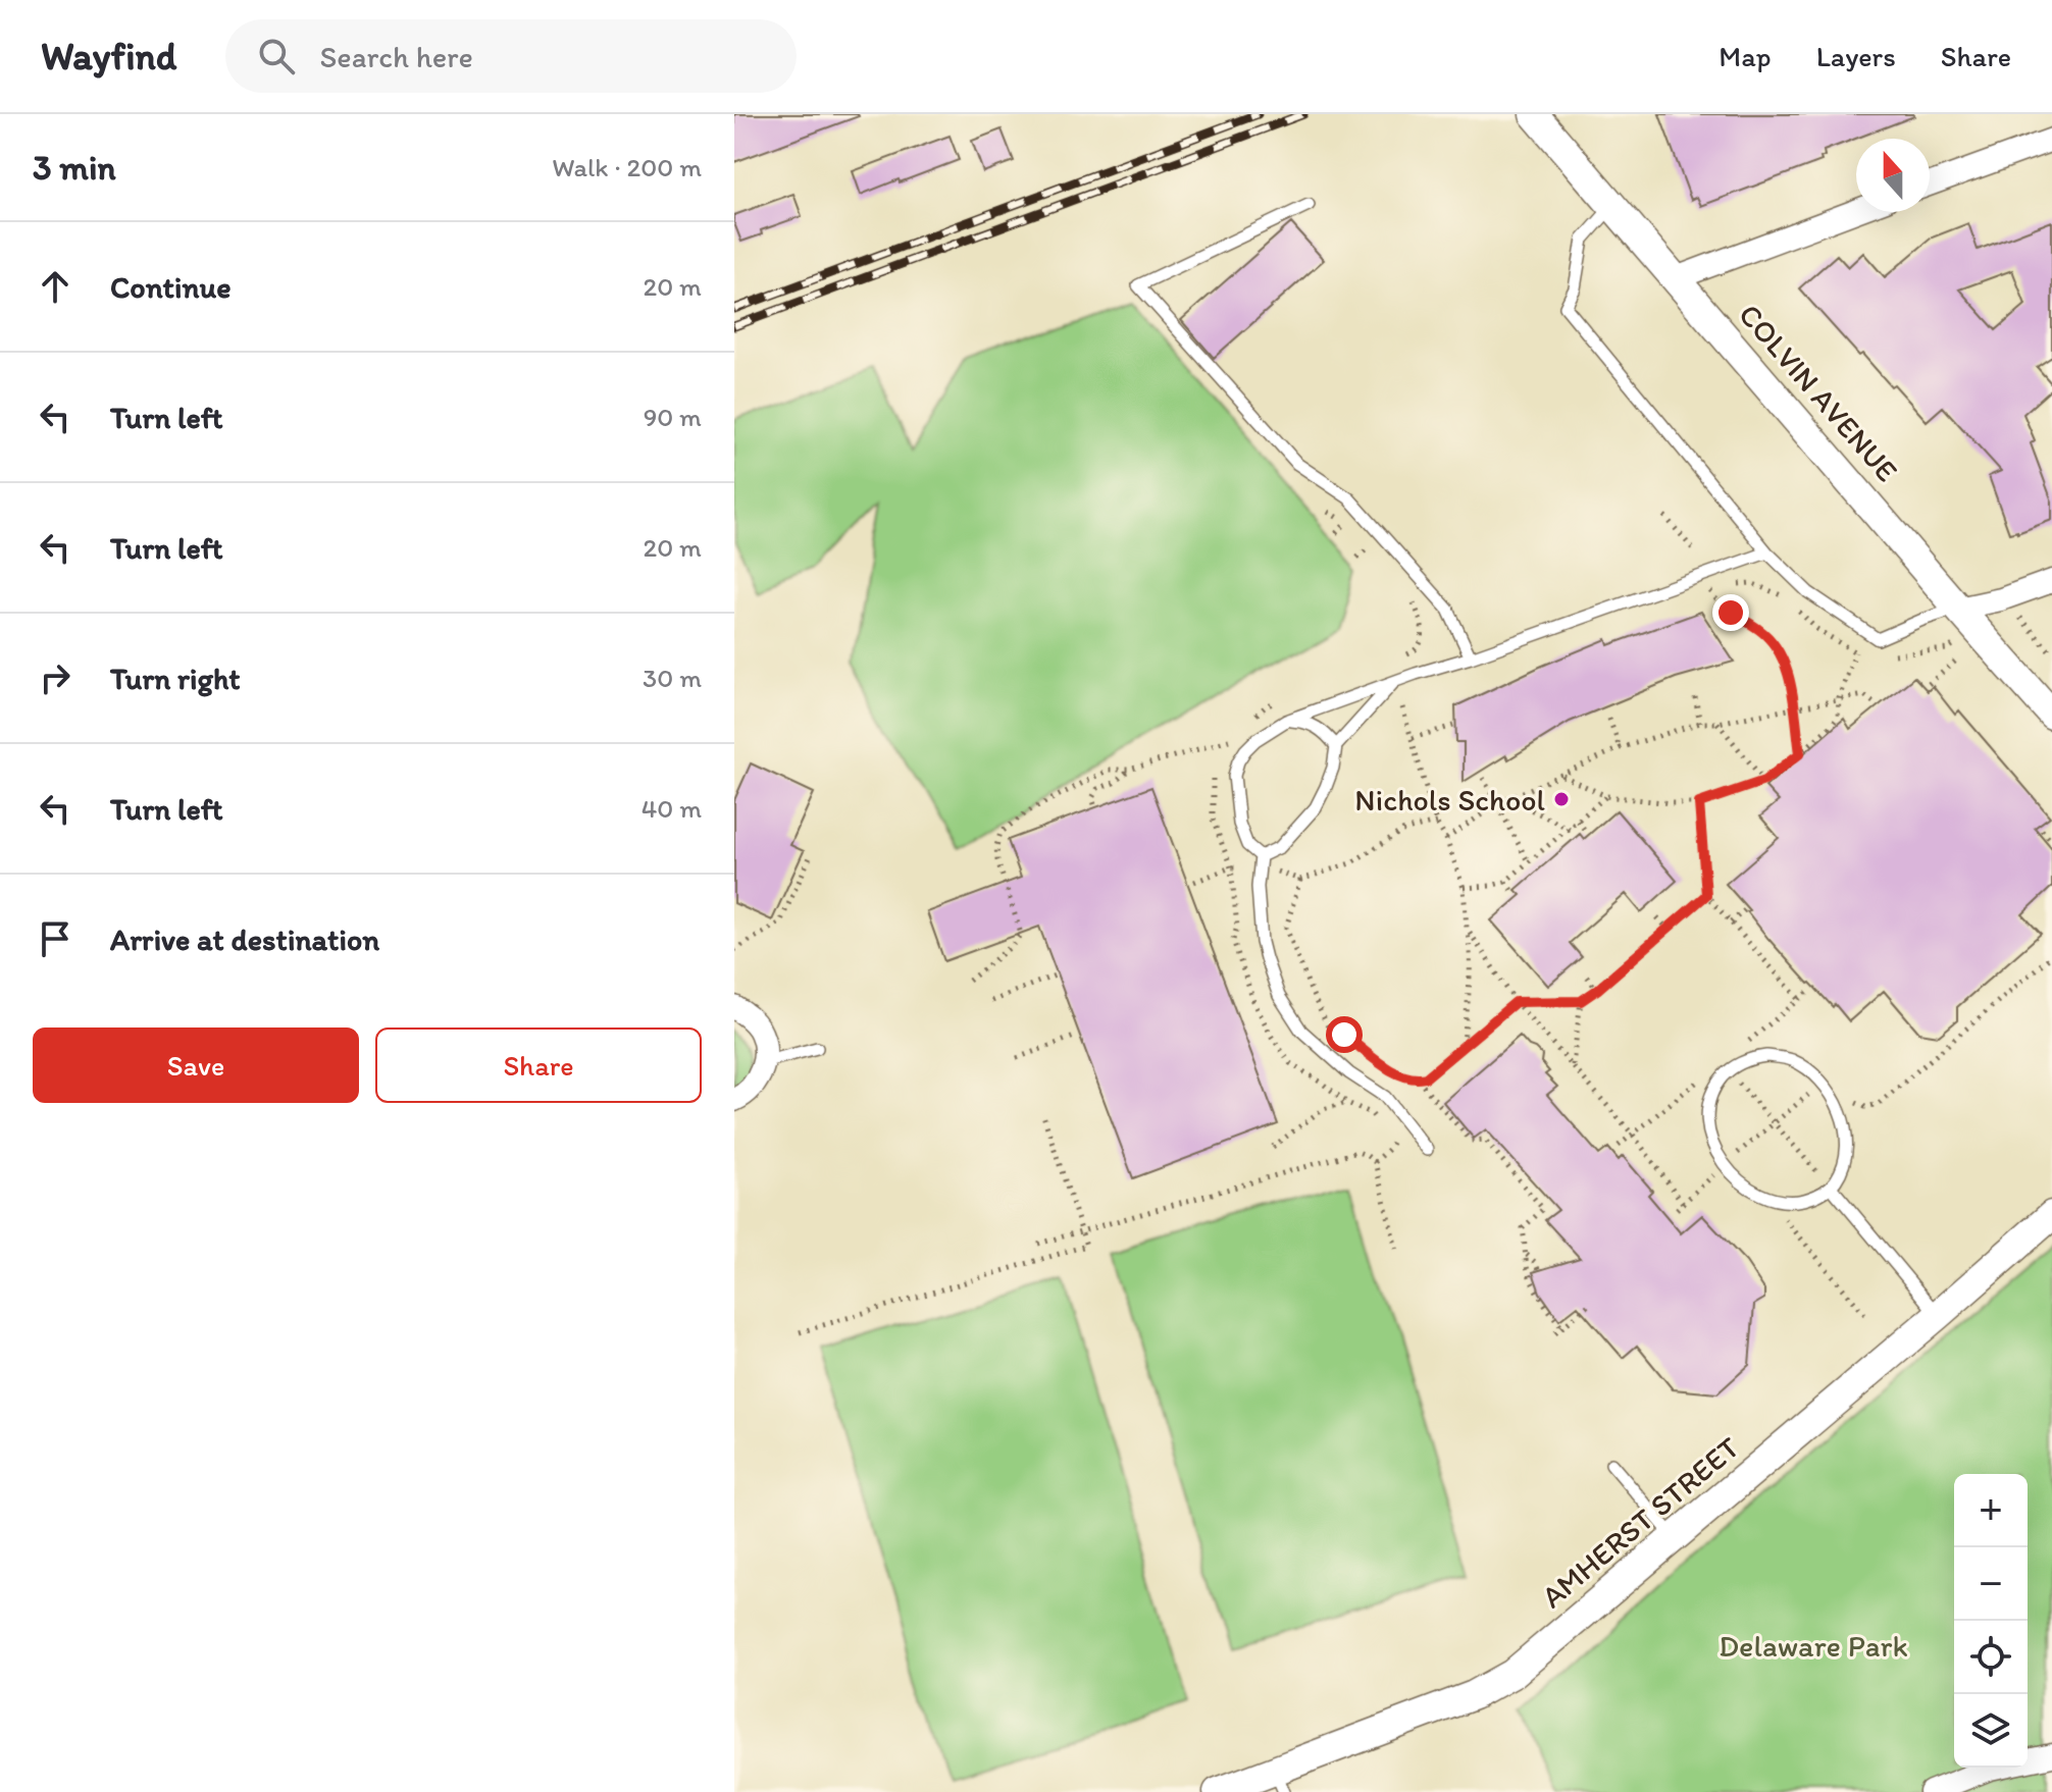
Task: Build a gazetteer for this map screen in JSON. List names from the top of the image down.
{
  "streets": {
    "street": ["COLVIN AVENUE", "AMHERST STREET"]
  },
  "parks": ["Delaware Park"],
  "places": ["Nichols School"],
  "north": "top",
  "page": {
    "header": "Wayfind",
    "search": "Search here",
    "nav": ["Map", "Layers", "Share"],
    "heading": ["3 min", "Walk · 200 m"],
    "list": [
      ["Continue", "20 m"],
      ["Turn left", "90 m"],
      ["Turn left", "20 m"],
      ["Turn right", "30 m"],
      ["Turn left", "40 m"],
      "Arrive at destination"
    ],
    "buttons": ["Save", "Share"],
    "map_buttons": ["+", "−"]
  }
}
